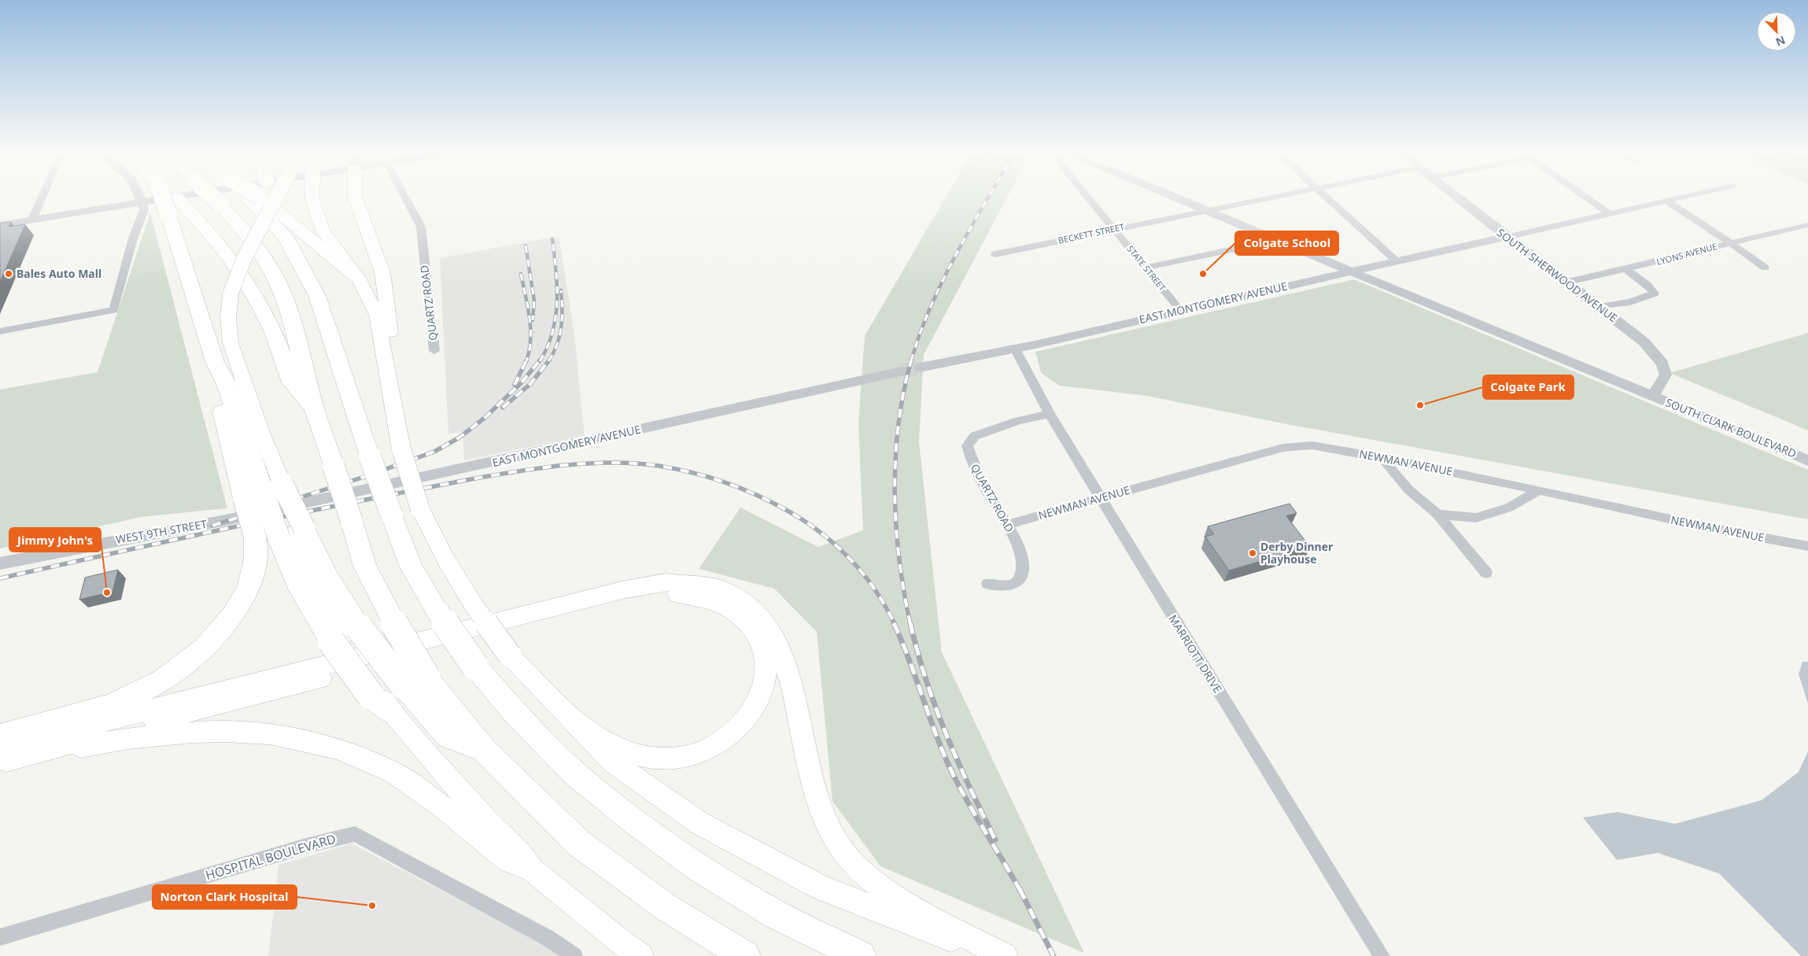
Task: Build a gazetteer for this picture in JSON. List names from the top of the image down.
{
  "streets": {
    "street": [
      "BECKETT STREET",
      "LYONS AVENUE",
      "STATE STREET",
      "SOUTH SHERWOOD AVENUE",
      "QUARTZ ROAD",
      "EAST MONTGOMERY AVENUE",
      "SOUTH CLARK BOULEVARD",
      "NEWMAN AVENUE",
      "WEST 9TH STREET",
      "MARRIOTT DRIVE",
      "HOSPITAL BOULEVARD"
    ]
  },
  "crossings": [
    ["BECKETT STREET", "STATE STREET"],
    ["LYONS AVENUE", "SOUTH SHERWOOD AVENUE"],
    ["STATE STREET", "EAST MONTGOMERY AVENUE"],
    ["SOUTH SHERWOOD AVENUE", "EAST MONTGOMERY AVENUE"],
    ["SOUTH SHERWOOD AVENUE", "SOUTH CLARK BOULEVARD"],
    ["QUARTZ ROAD", "NEWMAN AVENUE"],
    ["QUARTZ ROAD", "MARRIOTT DRIVE"],
    ["EAST MONTGOMERY AVENUE", "WEST 9TH STREET"],
    ["EAST MONTGOMERY AVENUE", "MARRIOTT DRIVE"],
    ["NEWMAN AVENUE", "MARRIOTT DRIVE"]
  ],
  "places": [
    "Bales Auto Mall",
    "Colgate School",
    "Colgate Park",
    "Derby Dinner Playhouse",
    "Jimmy John's",
    "Norton Clark Hospital"
  ],
  "north": "bottom right"
}
